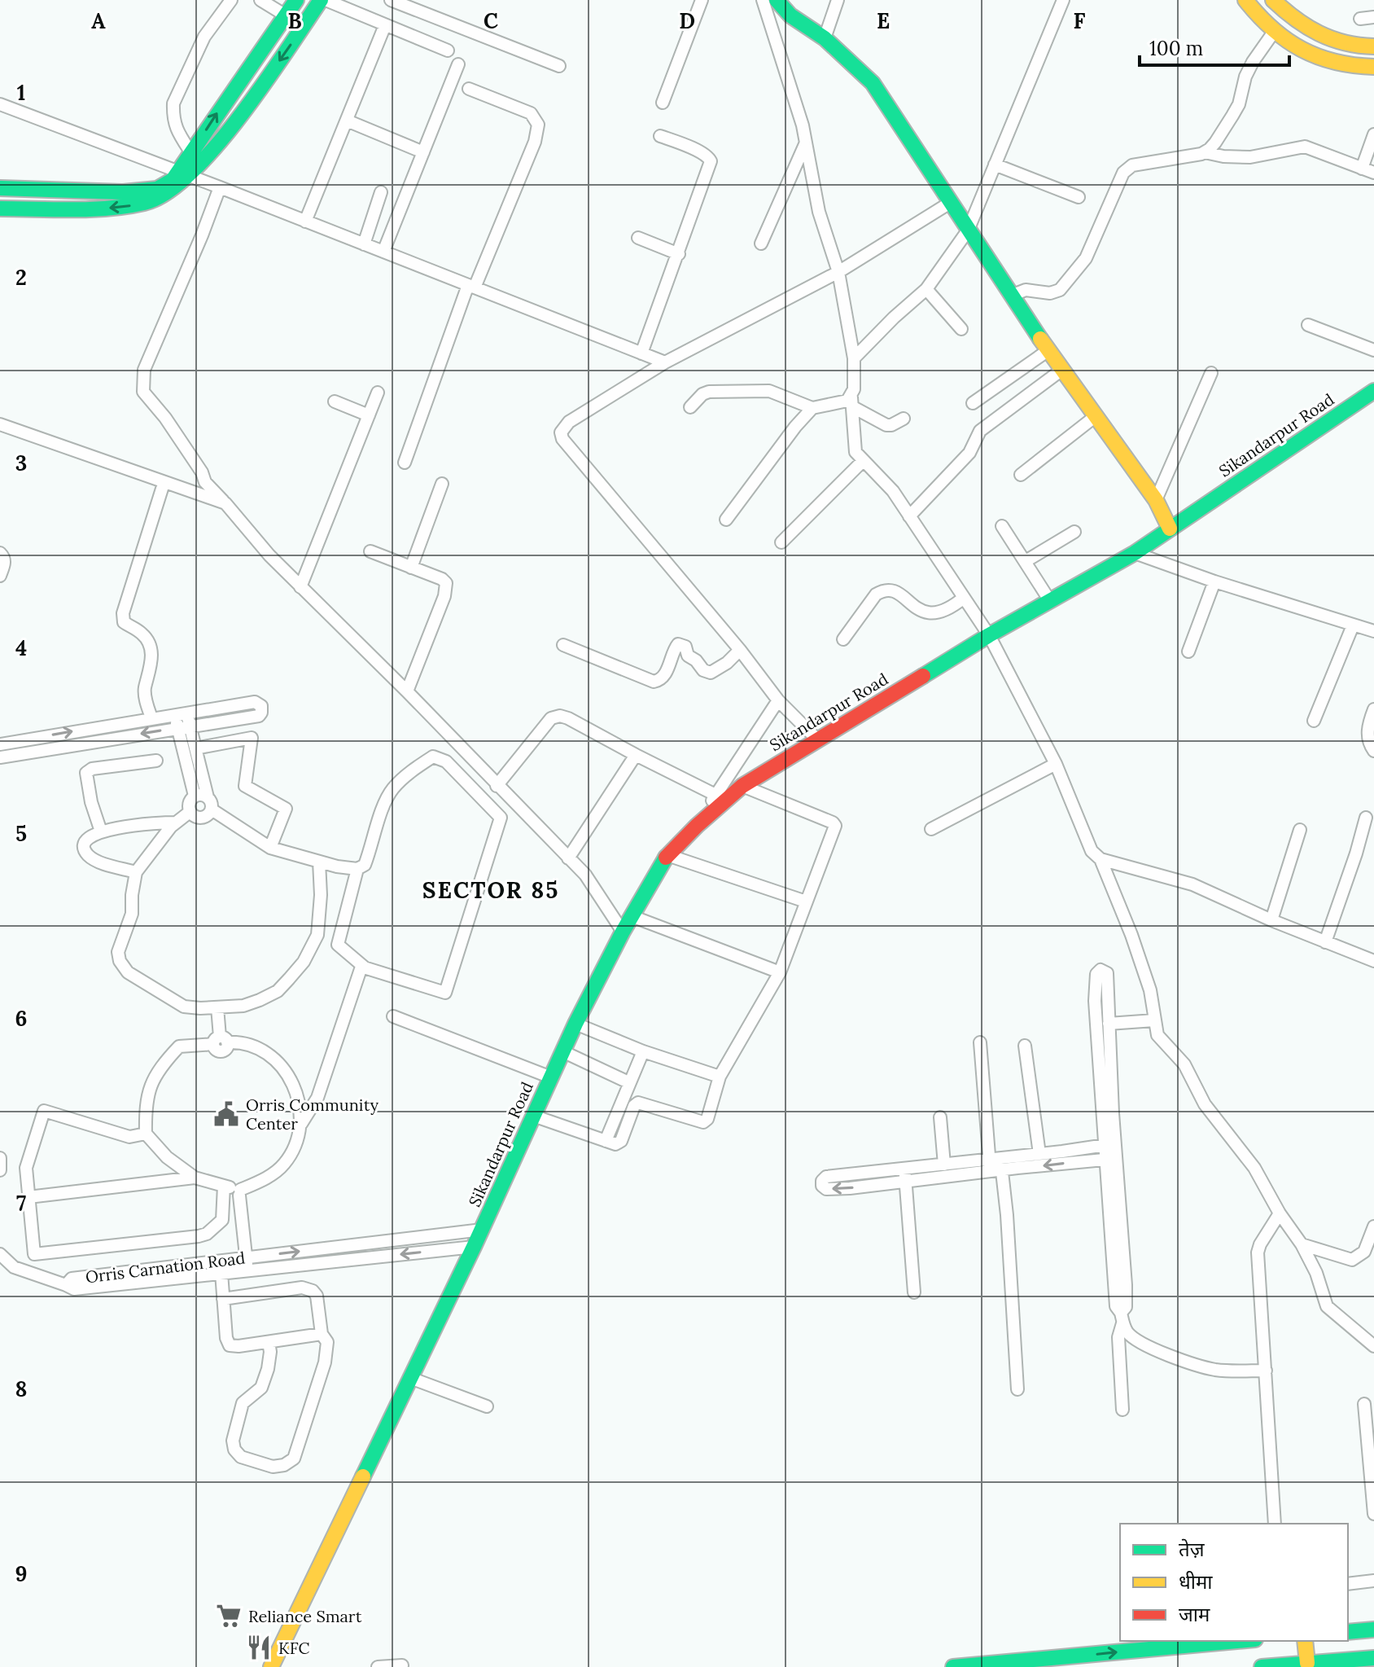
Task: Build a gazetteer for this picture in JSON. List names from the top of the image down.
{
  "streets": {
    "street": ["Sikandarpur Road", "Orris Carnation Road"]
  },
  "crossings": [
    ["Sikandarpur Road", "Orris Carnation Road"]
  ],
  "districts": ["SECTOR 85"],
  "places": {
    "public building": ["Orris Community Center"],
    "supermarket": ["Reliance Smart"],
    "restaurant": ["KFC"]
  },
  "legend": ["तेज़", "धीमा", "जाम"],
  "scale_bar": "100 m",
  "grid": {
    "columns": [
      "A",
      "B",
      "C",
      "D",
      "E",
      "F"
    ],
    "rows": [
      "1",
      "2",
      "3",
      "4",
      "5",
      "6",
      "7",
      "8",
      "9"
    ]
  }
}
